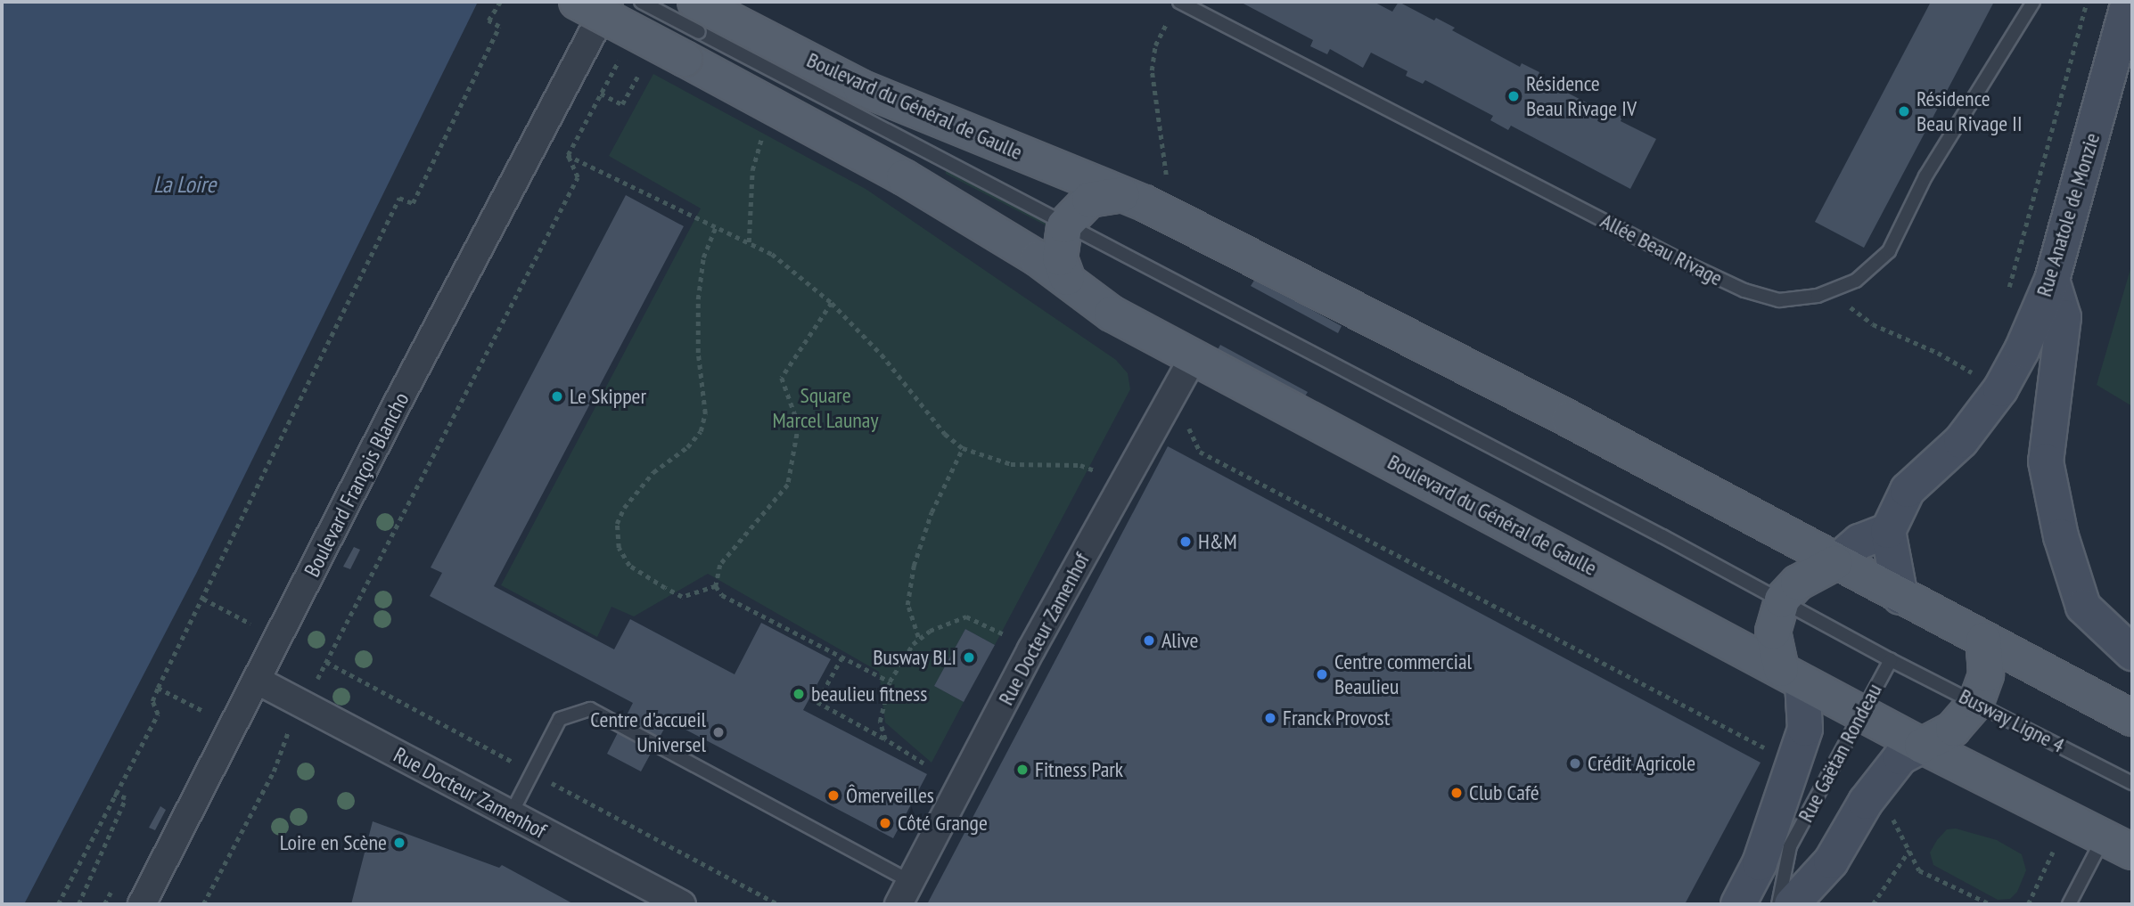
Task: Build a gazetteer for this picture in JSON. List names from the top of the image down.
{
  "streets": {
    "main road": ["Boulevard du Général de Gaulle"],
    "street": [
      "Rue Anatole de Monzie",
      "Boulevard François Blancho",
      "Rue Docteur Zamenhof",
      "Rue Gaëtan Rondeau"
    ],
    "lane": ["Allée Beau Rivage", "Busway Ligne 4"]
  },
  "crossings": [
    ["Boulevard du Général de Gaulle", "Rue Docteur Zamenhof"],
    ["Boulevard du Général de Gaulle", "Busway Ligne 4"],
    ["Boulevard du Général de Gaulle", "Rue Gaëtan Rondeau"],
    ["Boulevard François Blancho", "Rue Docteur Zamenhof"],
    ["Busway Ligne 4", "Rue Gaëtan Rondeau"]
  ],
  "water": ["La Loire"],
  "parks": ["Square Marcel Launay"],
  "places": [
    "Résidence Beau Rivage IV",
    "Résidence Beau Rivage II",
    "Le Skipper",
    "H&M",
    "Alive",
    "Busway BLI",
    "Centre commercial Beaulieu",
    "beaulieu fitness",
    "Franck Provost",
    "Centre d'accueil Universel",
    "Crédit Agricole",
    "Fitness Park",
    "Club Café",
    "Ômerveilles",
    "Côté Grange",
    "Loire en Scène"
  ]
}
